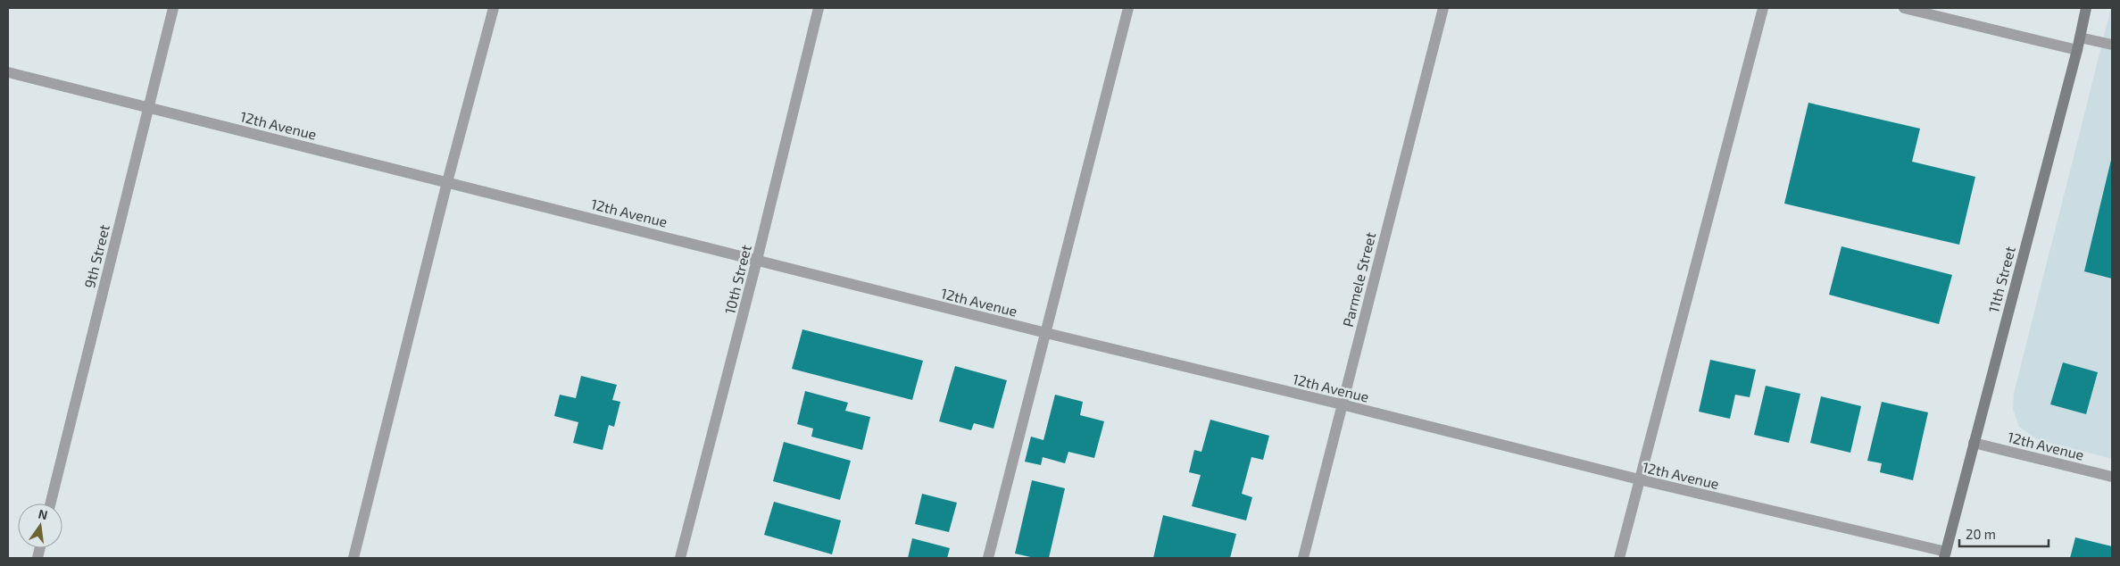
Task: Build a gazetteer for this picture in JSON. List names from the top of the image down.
{
  "streets": {
    "main road": ["11th Street"],
    "street": [
      "12th Avenue",
      "9th Street",
      "10th Street",
      "Parmele Street"
    ]
  },
  "crossings": [
    ["12th Avenue", "9th Street"],
    ["12th Avenue", "10th Street"],
    ["12th Avenue", "Parmele Street"],
    ["12th Avenue", "11th Street"]
  ],
  "scale_bar": "20 m",
  "north": "top"
}
